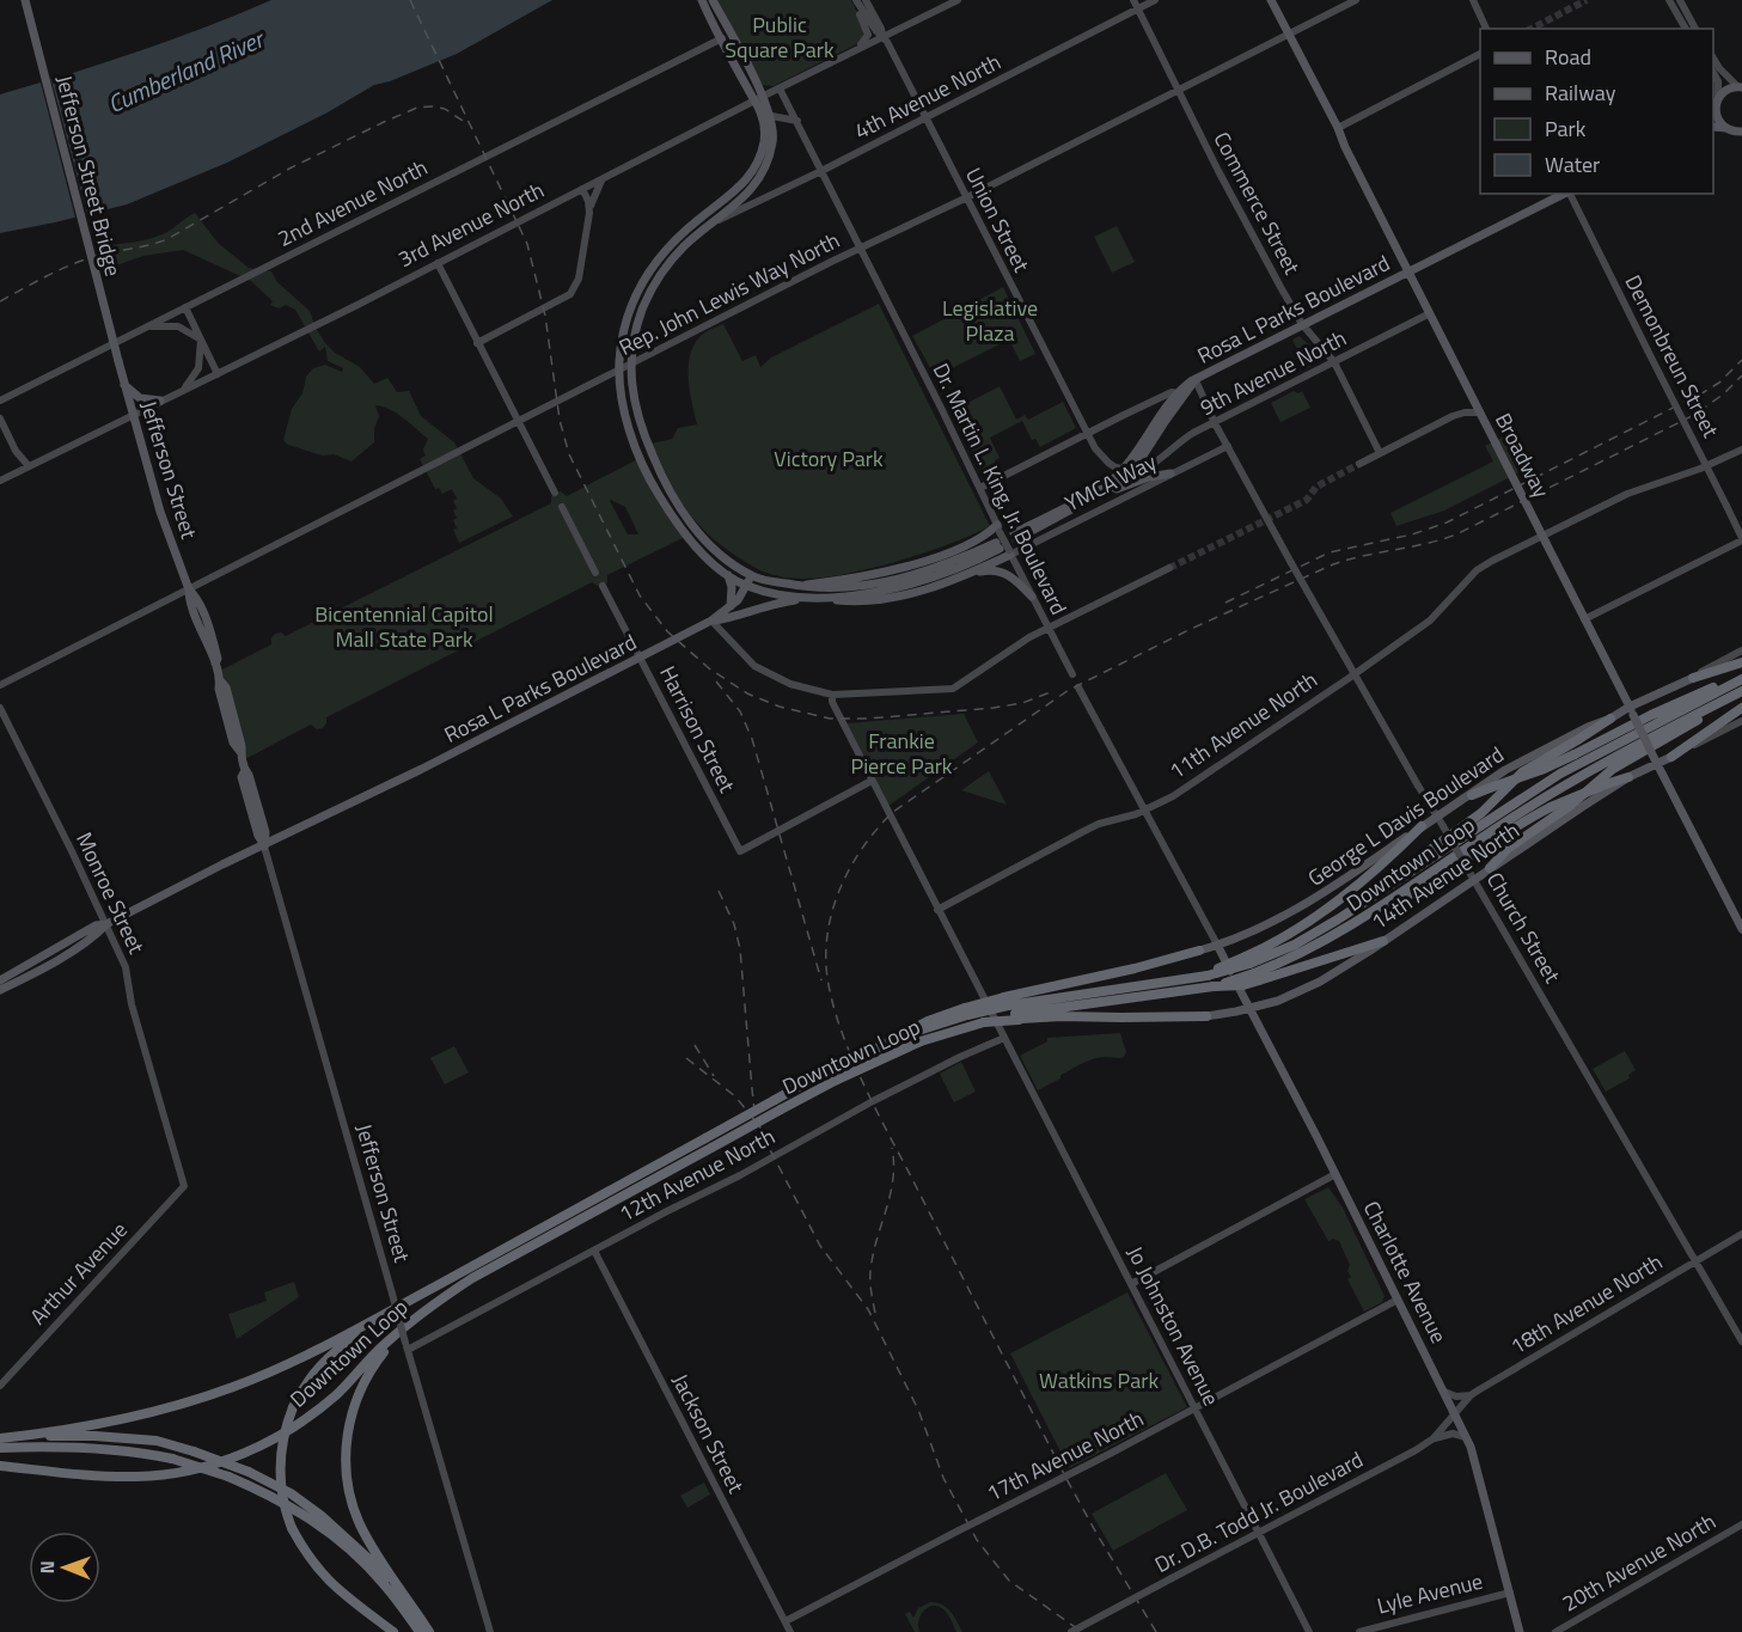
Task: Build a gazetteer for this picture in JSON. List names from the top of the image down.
{
  "streets": {
    "highway": ["Downtown Loop"],
    "main road": [
      "Jefferson Street Bridge",
      "Rosa L Parks Boulevard",
      "Broadway",
      "Jefferson Street",
      "George L Davis Boulevard",
      "14th Avenue North",
      "Charlotte Avenue"
    ],
    "street": [
      "4th Avenue North",
      "2nd Avenue North",
      "Commerce Street",
      "Union Street",
      "3rd Avenue North",
      "Rep. John Lewis Way North",
      "Demonbreun Street",
      "9th Avenue North",
      "YMCA Way",
      "Dr. Martin L. King, Jr. Boulevard",
      "11th Avenue North",
      "Harrison Street",
      "Monroe Street",
      "Church Street",
      "12th Avenue North",
      "Arthur Avenue",
      "18th Avenue North",
      "Jo Johnston Avenue",
      "Jackson Street",
      "17th Avenue North",
      "Dr. D.B. Todd Jr. Boulevard",
      "20th Avenue North",
      "Lyle Avenue"
    ]
  },
  "crossings": [
    ["4th Avenue North", "Commerce Street"],
    ["4th Avenue North", "Union Street"],
    ["4th Avenue North", "Dr. Martin L. King, Jr. Boulevard"],
    ["Jefferson Street Bridge", "Jefferson Street"],
    ["Commerce Street", "Rep. John Lewis Way North"],
    ["Commerce Street", "Rosa L Parks Boulevard"],
    ["Commerce Street", "9th Avenue North"],
    ["Union Street", "3rd Avenue North"],
    ["Union Street", "Rep. John Lewis Way North"],
    ["Union Street", "9th Avenue North"],
    ["3rd Avenue North", "Jefferson Street"],
    ["3rd Avenue North", "Dr. Martin L. King, Jr. Boulevard"],
    ["Rep. John Lewis Way North", "Broadway"],
    ["Rep. John Lewis Way North", "Jefferson Street"],
    ["Rep. John Lewis Way North", "Dr. Martin L. King, Jr. Boulevard"],
    ["Rosa L Parks Boulevard", "Broadway"],
    ["Rosa L Parks Boulevard", "Jefferson Street"],
    ["Rosa L Parks Boulevard", "Harrison Street"],
    ["Rosa L Parks Boulevard", "Monroe Street"],
    ["Rosa L Parks Boulevard", "Church Street"],
    ["9th Avenue North", "Broadway"],
    ["9th Avenue North", "Church Street"],
    ["Broadway", "11th Avenue North"],
    ["Broadway", "George L Davis Boulevard"],
    ["Broadway", "14th Avenue North"],
    ["Jefferson Street", "12th Avenue North"],
    ["YMCA Way", "Dr. Martin L. King, Jr. Boulevard"],
    ["YMCA Way", "Church Street"],
    ["11th Avenue North", "Jo Johnston Avenue"],
    ["Harrison Street", "Jo Johnston Avenue"],
    ["George L Davis Boulevard", "Church Street"],
    ["George L Davis Boulevard", "Charlotte Avenue"],
    ["14th Avenue North", "Church Street"],
    ["14th Avenue North", "Charlotte Avenue"],
    ["Monroe Street", "Arthur Avenue"],
    ["Church Street", "18th Avenue North"],
    ["12th Avenue North", "Jo Johnston Avenue"],
    ["12th Avenue North", "Jackson Street"],
    ["Charlotte Avenue", "18th Avenue North"],
    ["Charlotte Avenue", "17th Avenue North"],
    ["Charlotte Avenue", "Dr. D.B. Todd Jr. Boulevard"],
    ["Charlotte Avenue", "Lyle Avenue"],
    ["18th Avenue North", "Dr. D.B. Todd Jr. Boulevard"],
    ["Jo Johnston Avenue", "17th Avenue North"],
    ["Jo Johnston Avenue", "Dr. D.B. Todd Jr. Boulevard"],
    ["Jackson Street", "17th Avenue North"]
  ],
  "water": ["Cumberland River"],
  "parks": [
    "Public Square Park",
    "Legislative Plaza",
    "Victory Park",
    "Bicentennial Capitol Mall State Park",
    "Frankie Pierce Park",
    "Watkins Park"
  ],
  "legend": [
    "Road",
    "Railway",
    "Park",
    "Water"
  ],
  "north": "left"
}
